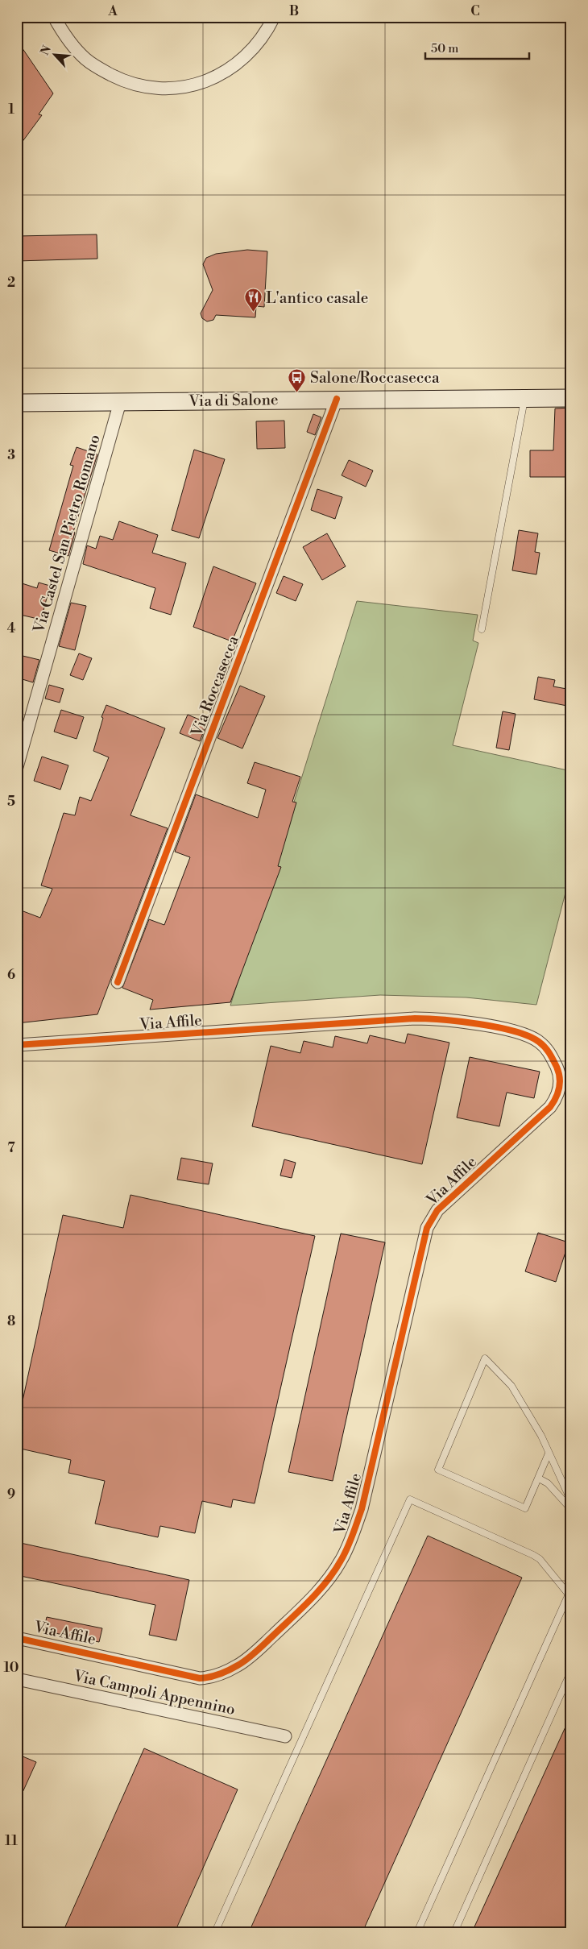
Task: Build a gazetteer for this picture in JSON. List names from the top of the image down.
{
  "streets": {
    "street": [
      "Via di Salone",
      "Via Castel San Pietro Romano",
      "Via Roccasecca",
      "Via Affile",
      "Via Campoli Appennino"
    ]
  },
  "crossings": [
    ["Via di Salone", "Via Castel San Pietro Romano"],
    ["Via di Salone", "Via Roccasecca"]
  ],
  "places": {
    "restaurant": ["L'antico casale"],
    "bus stop": ["Salone/Roccasecca"]
  },
  "scale_bar": "50 m",
  "north": "top left",
  "grid": {
    "columns": ["A", "B", "C"],
    "rows": [
      "1",
      "2",
      "3",
      "4",
      "5",
      "6",
      "7",
      "8",
      "9",
      "10",
      "11"
    ]
  }
}
